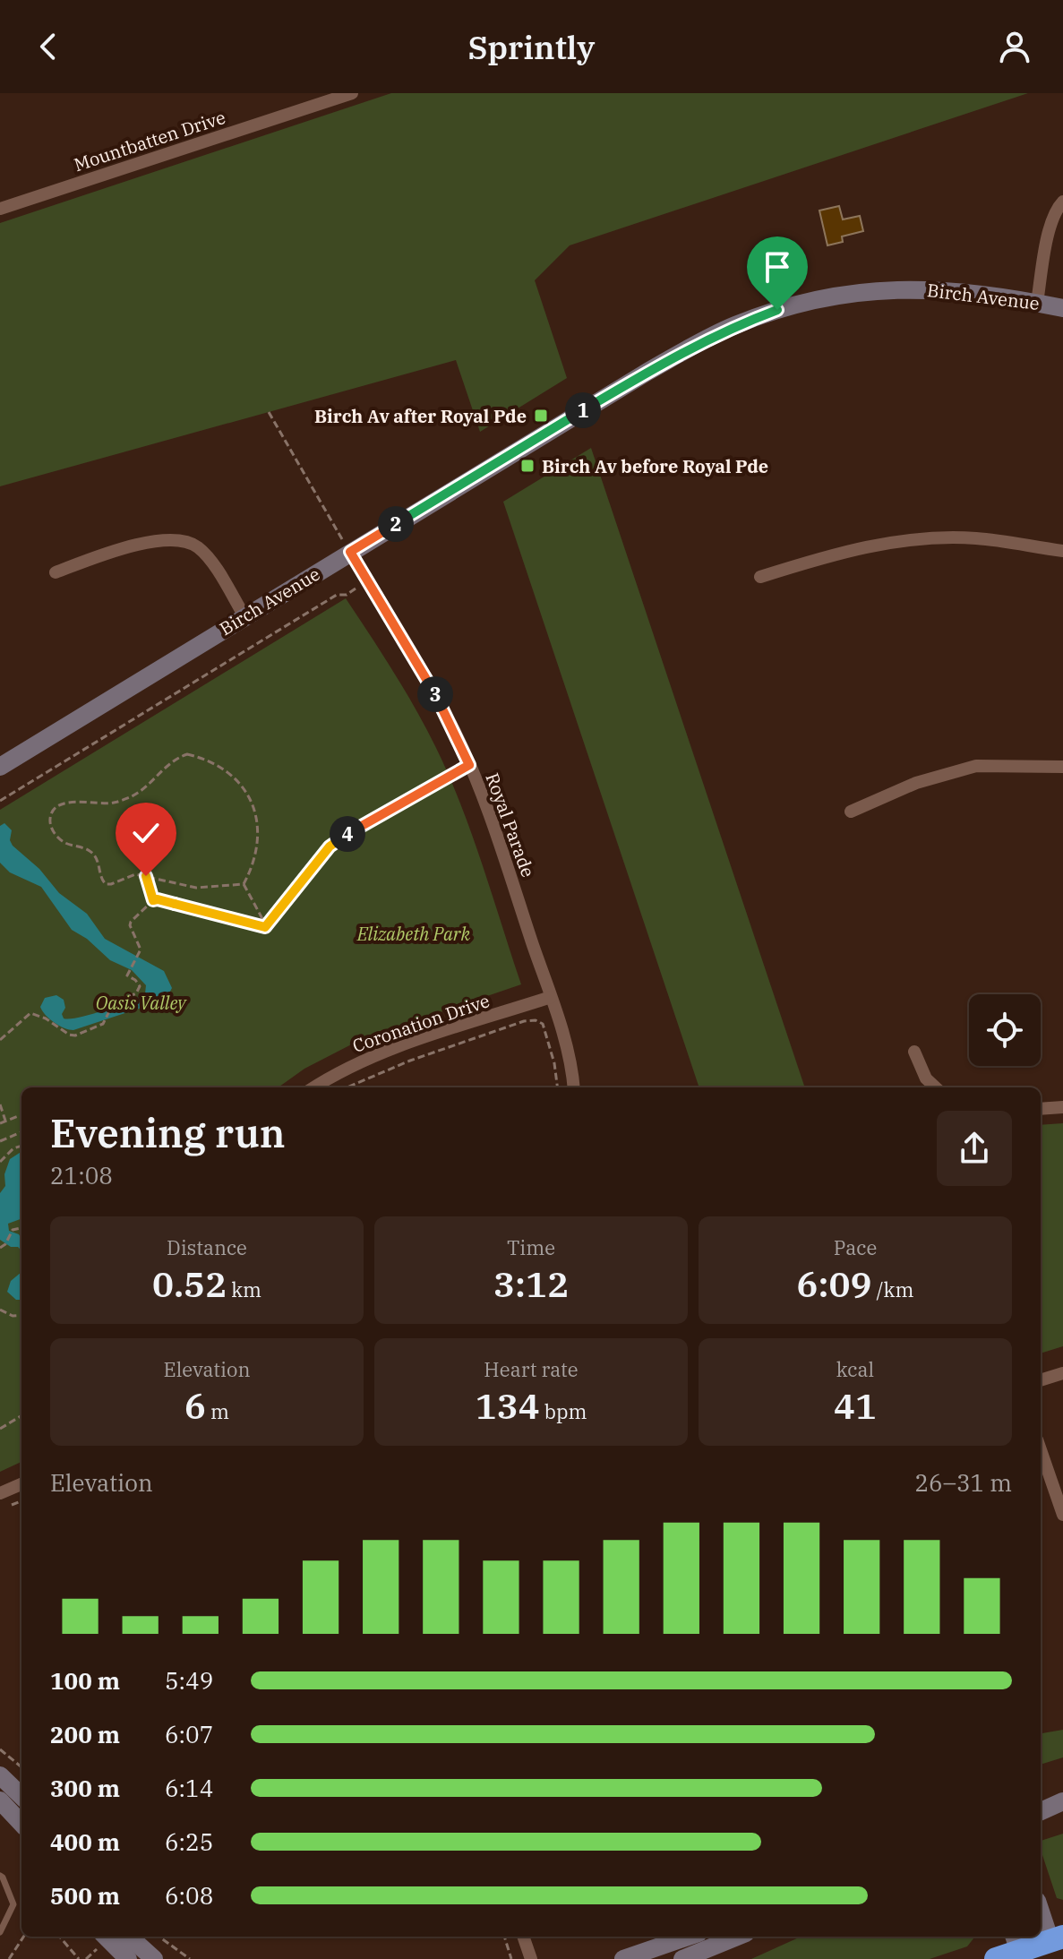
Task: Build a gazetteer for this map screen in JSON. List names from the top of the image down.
{
  "streets": {
    "street": [
      "Mountbatten Drive",
      "Birch Avenue",
      "Royal Parade",
      "Coronation Drive"
    ]
  },
  "crossings": [
    ["Birch Avenue", "Royal Parade"],
    ["Royal Parade", "Coronation Drive"]
  ],
  "parks": ["Elizabeth Park", "Oasis Valley"],
  "places": {
    "transit": ["Birch Av after Royal Pde", "Birch Av before Royal Pde"]
  },
  "page": {
    "header": "Sprintly",
    "pins": [
      "1",
      "2",
      "3",
      "4"
    ],
    "heading": ["Evening run", "21:08"],
    "stats": [
      ["Distance", "0.52 km"],
      ["Time", "3:12"],
      ["Pace", "6:09 /km"],
      ["Elevation", "6 m"],
      ["Heart rate", "134 bpm"],
      ["kcal", "41"]
    ],
    "chart": ["Elevation", "26–31 m"],
    "list": [
      {
        "name": "100 m",
        "note": "5:49"
      },
      {
        "name": "200 m",
        "note": "6:07"
      },
      {
        "name": "300 m",
        "note": "6:14"
      },
      {
        "name": "400 m",
        "note": "6:25"
      },
      {
        "name": "500 m",
        "note": "6:08"
      }
    ]
  }
}
